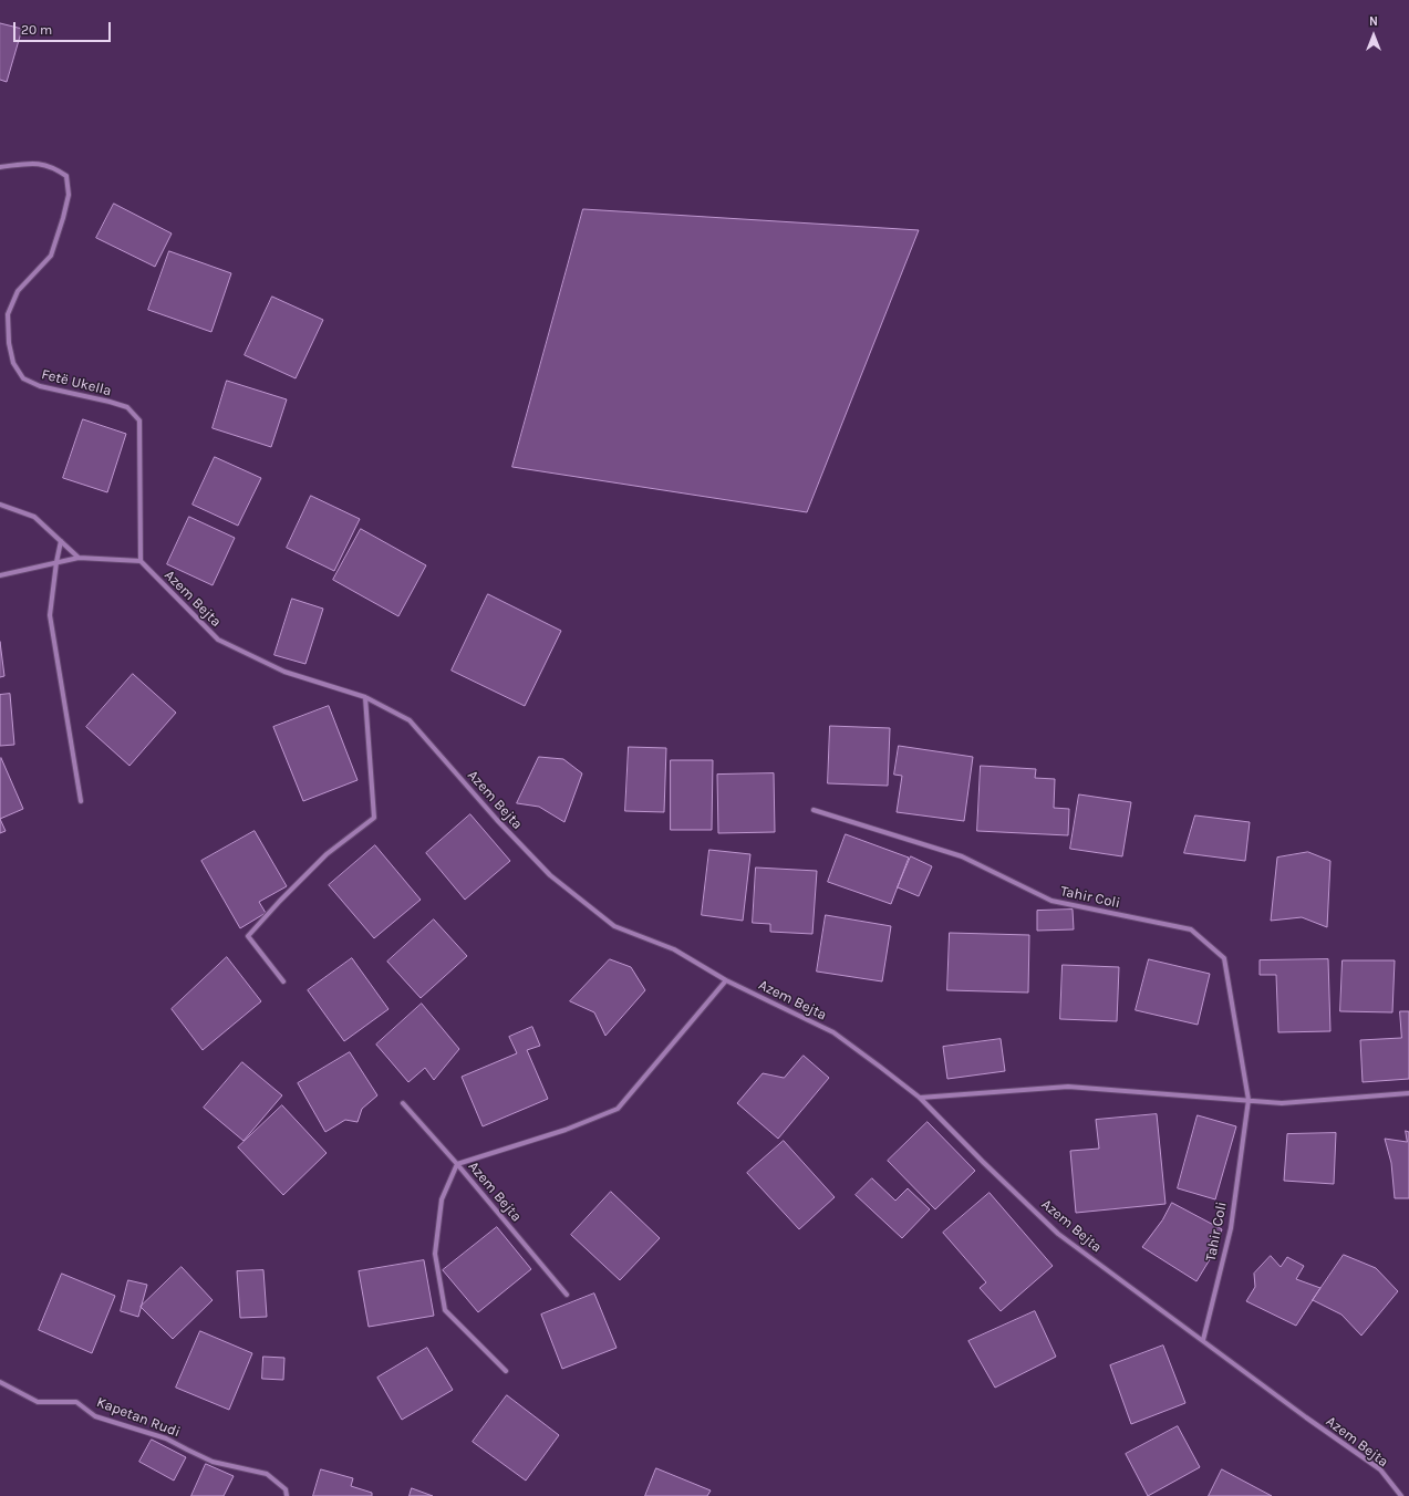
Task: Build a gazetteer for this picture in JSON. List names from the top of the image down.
{
  "streets": {
    "street": [
      "Fetë Ukella",
      "Azem Bejta",
      "Tahir Coli",
      "Kapetan Rudi"
    ]
  },
  "crossings": [
    ["Fetë Ukella", "Azem Bejta"],
    ["Azem Bejta", "Tahir Coli"]
  ],
  "scale_bar": "20 m",
  "north": "top"
}
